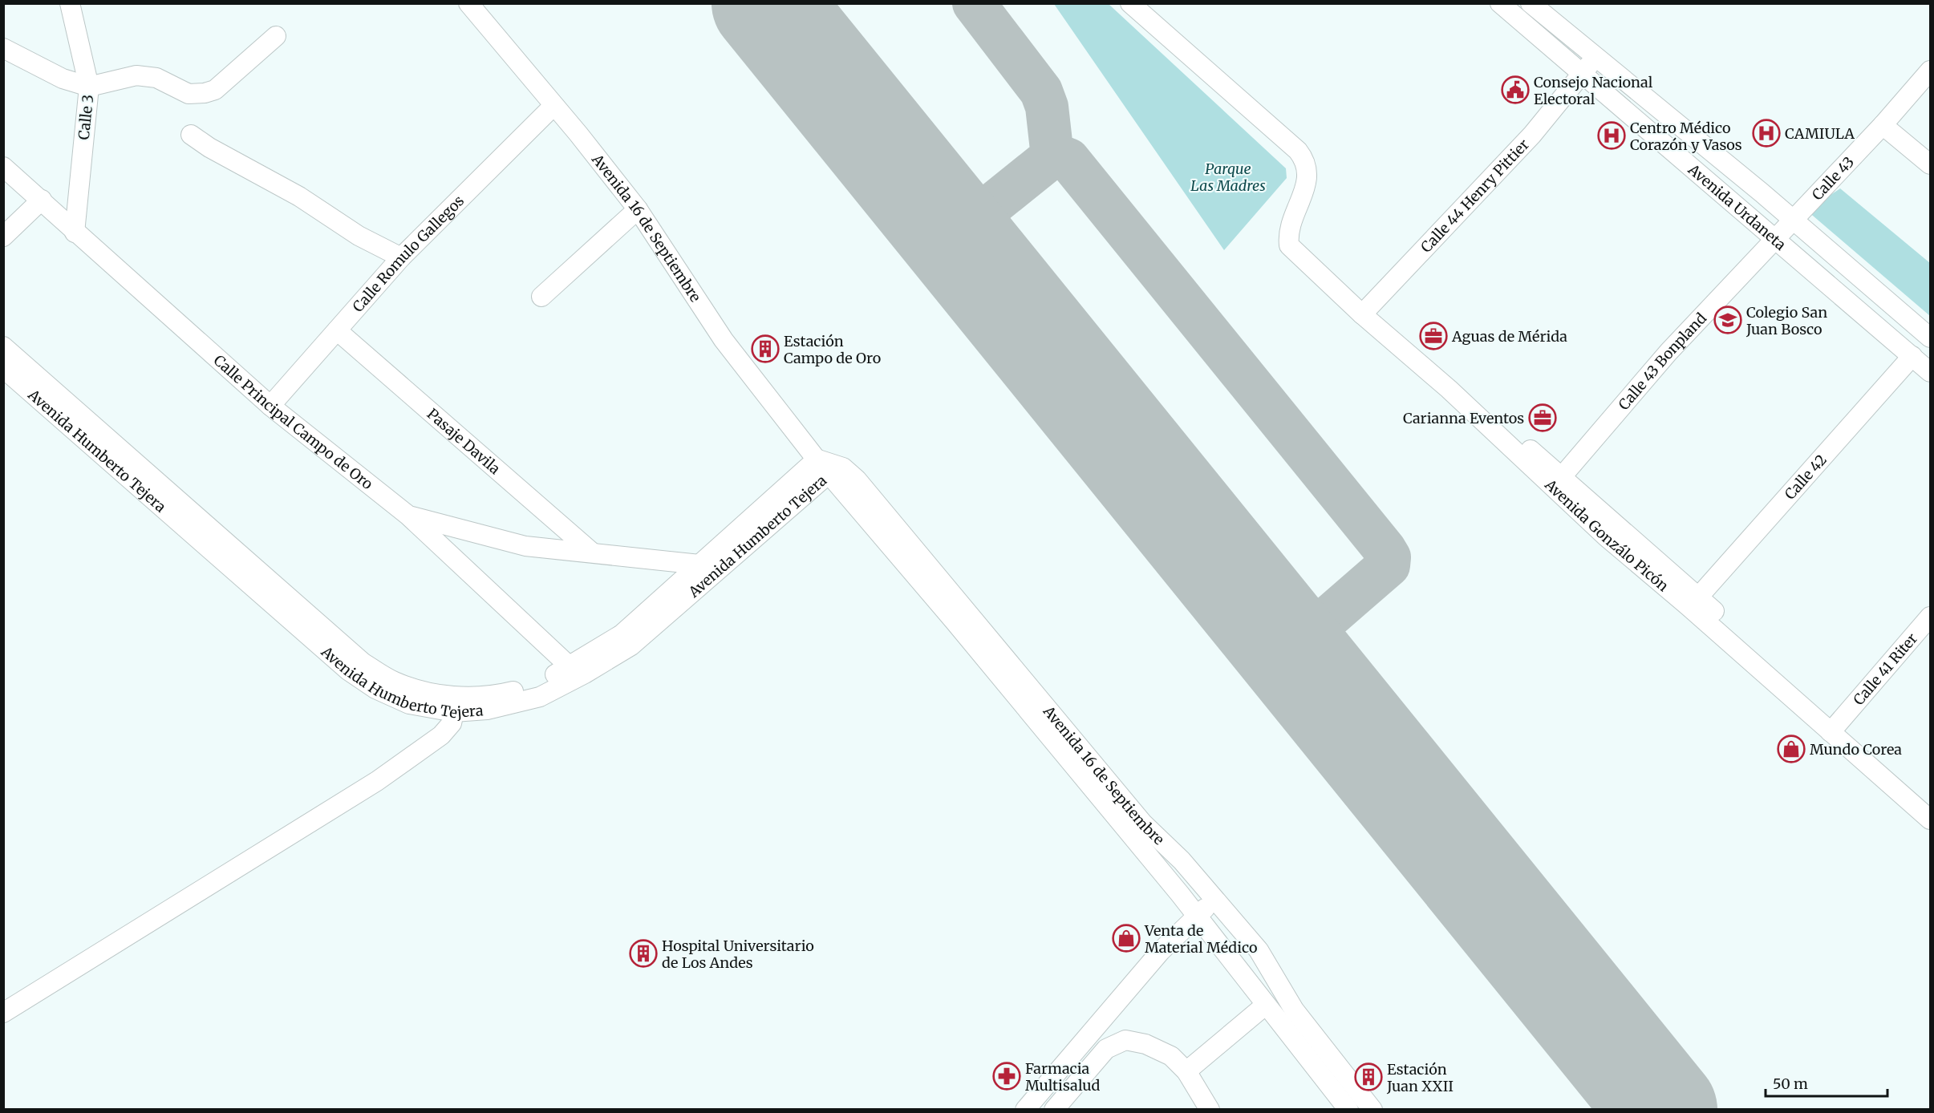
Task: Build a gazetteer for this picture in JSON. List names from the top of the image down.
{
  "streets": {
    "street": [
      "Calle 3",
      "Calle 43",
      "Calle 44 Henry Pittier",
      "Avenida Urdaneta",
      "Avenida 16 de Septiembre",
      "Calle Romulo Gallegos",
      "Calle 43 Bonpland",
      "Calle Principal Campo de Oro",
      "Pasaje Davila",
      "Avenida Humberto Tejera",
      "Calle 42",
      "Avenida Gonzálo Picón",
      "Calle 41 Riter"
    ]
  },
  "crossings": [
    ["Calle 3", "Calle Principal Campo de Oro"],
    ["Calle 43", "Avenida Urdaneta"],
    ["Calle 43", "Calle 43 Bonpland"],
    ["Calle 44 Henry Pittier", "Avenida Urdaneta"],
    ["Calle 44 Henry Pittier", "Avenida Gonzálo Picón"],
    ["Avenida Urdaneta", "Calle 43 Bonpland"],
    ["Avenida Urdaneta", "Calle 42"],
    ["Avenida 16 de Septiembre", "Calle Romulo Gallegos"],
    ["Avenida 16 de Septiembre", "Avenida Humberto Tejera"],
    ["Calle Romulo Gallegos", "Calle Principal Campo de Oro"],
    ["Calle Romulo Gallegos", "Pasaje Davila"],
    ["Calle 43 Bonpland", "Avenida Gonzálo Picón"],
    ["Calle Principal Campo de Oro", "Avenida Humberto Tejera"],
    ["Calle 42", "Avenida Gonzálo Picón"],
    ["Avenida Gonzálo Picón", "Calle 41 Riter"]
  ],
  "parks": ["Parque Las Madres"],
  "places": {
    "public building": ["Consejo Nacional Electoral"],
    "hospital": ["CAMIULA", "Centro Médico Corazón y Vasos"],
    "school or university": ["Colegio San Juan Bosco"],
    "office": ["Aguas de Mérida", "Carianna Eventos"],
    "building": ["Estación Campo de Oro", "Hospital Universitario de Los Andes", "Estación Juan XXII"],
    "shop": ["Mundo Corea", "Venta de Material Médico"],
    "pharmacy": ["Farmacia Multisalud"]
  },
  "scale_bar": "50 m"
}
